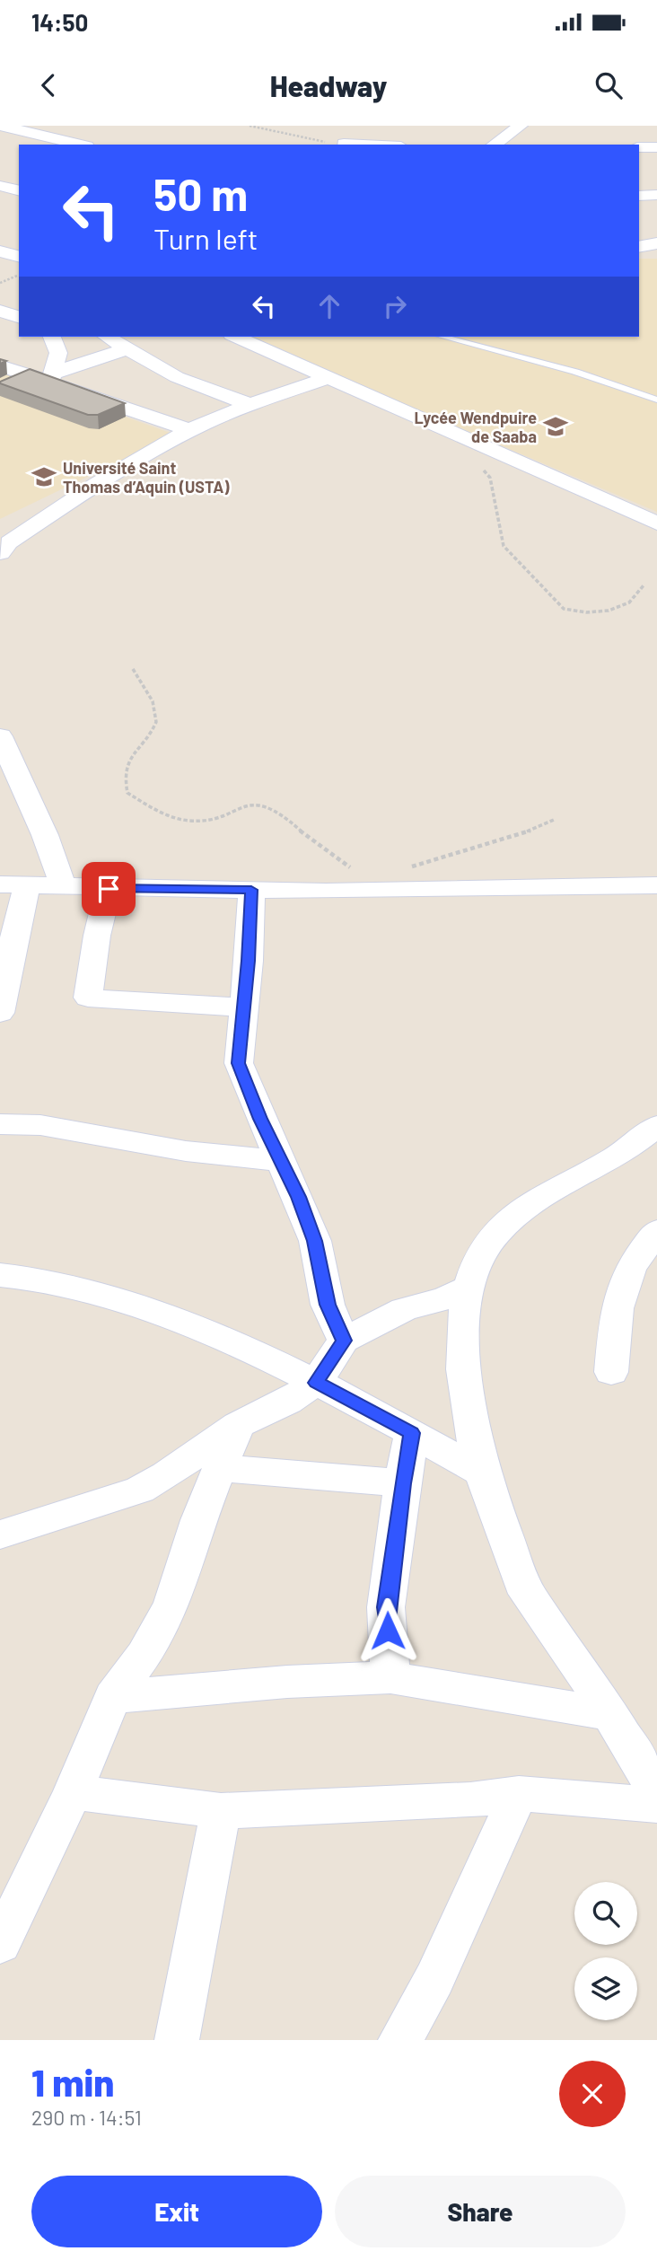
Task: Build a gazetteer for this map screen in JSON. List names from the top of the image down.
{
  "places": {
    "school or university": ["Lycée Wendpuire de Saaba", "Université Saint Thomas d’Aquin (USTA)"]
  },
  "page": {
    "status": "14:50",
    "header": "Headway",
    "turn": ["50 m", "Turn left"],
    "heading": ["1 min", "290 m · 14:51"],
    "buttons": ["Exit", "Share"]
  }
}
